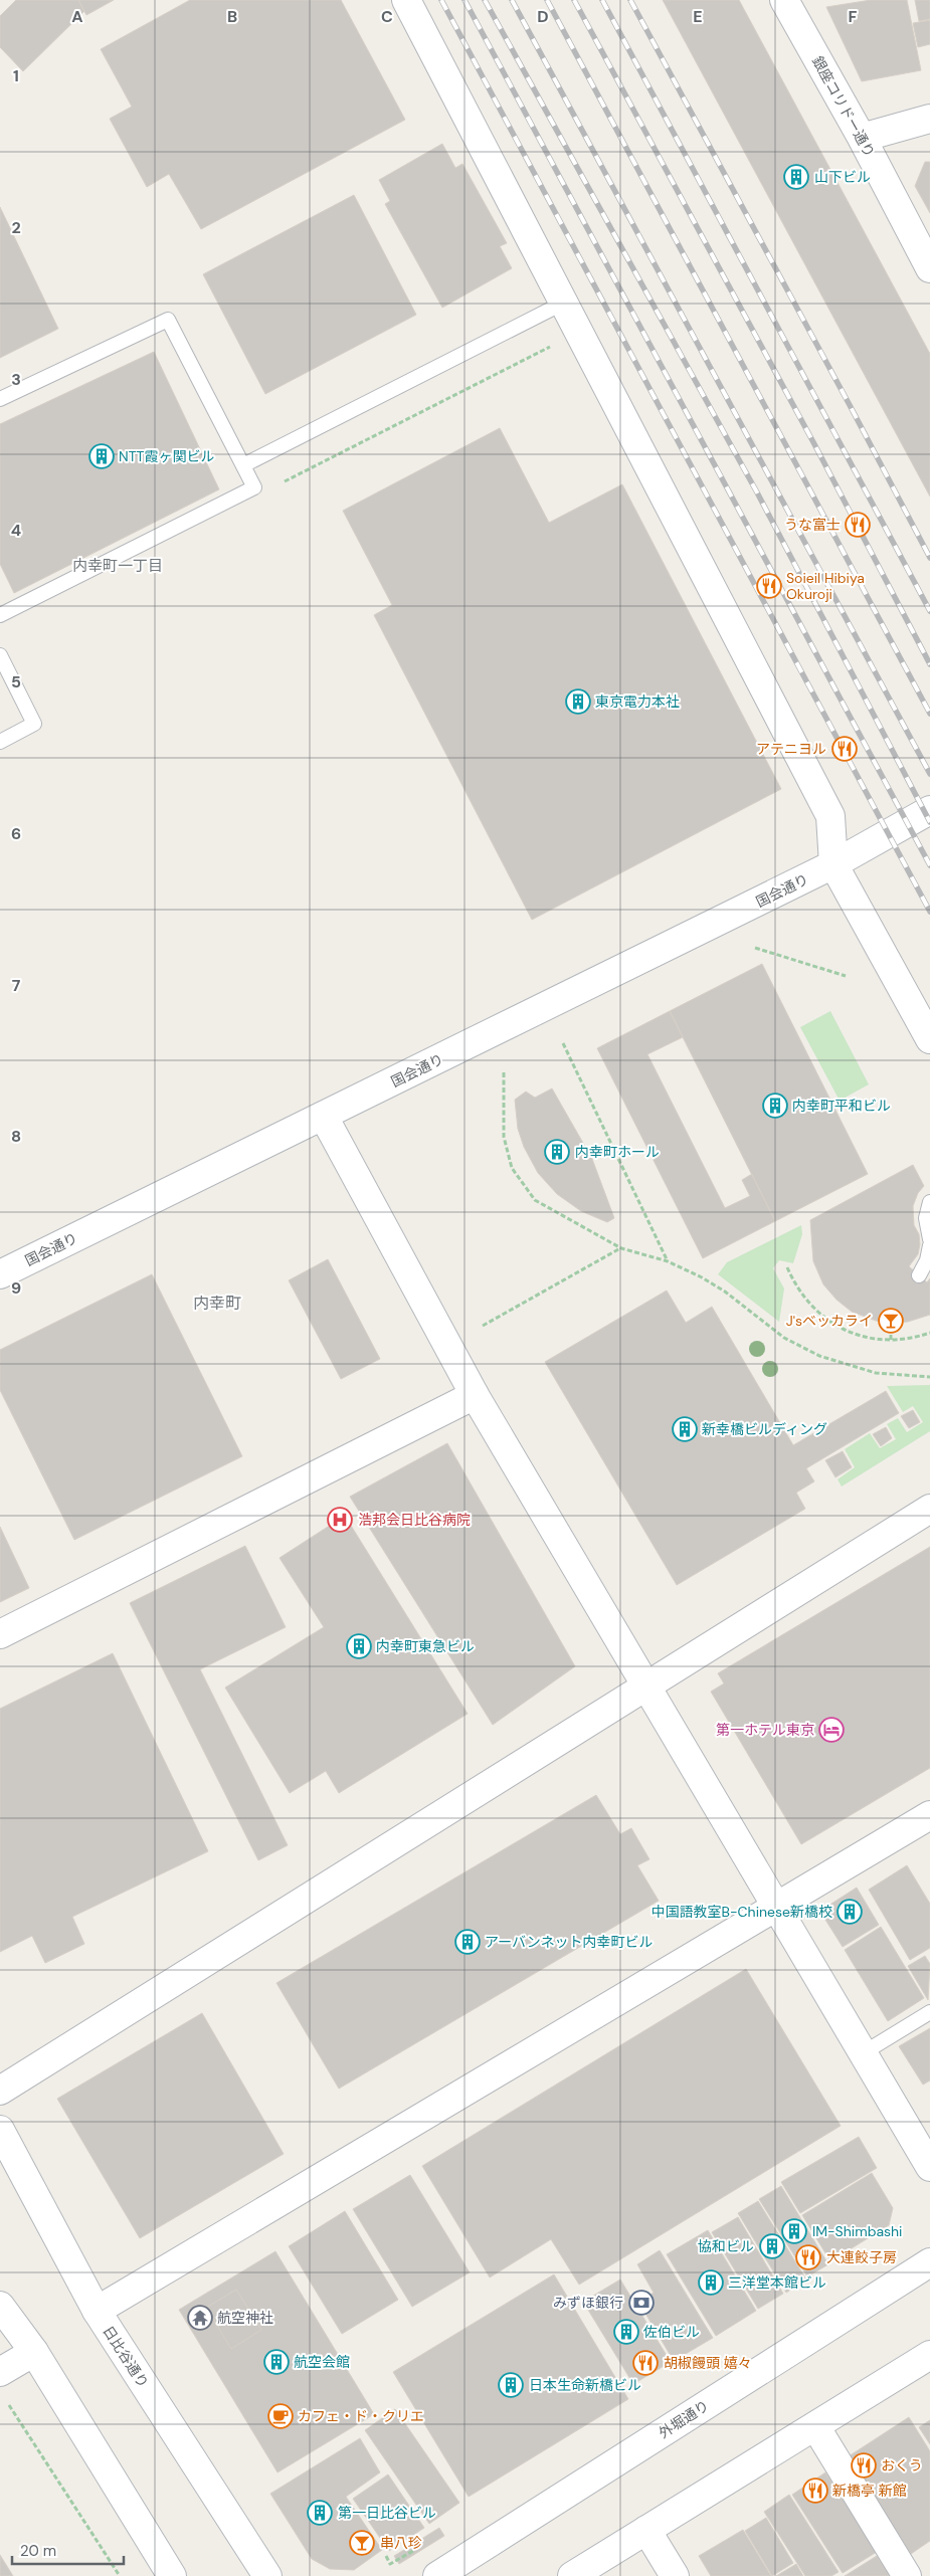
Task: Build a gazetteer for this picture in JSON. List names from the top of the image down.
{
  "streets": {
    "street": [
      "銀座コリドー通り",
      "国会通り",
      "日比谷通り",
      "外堀通り"
    ]
  },
  "districts": ["内幸町一丁目", "内幸町"],
  "places": {
    "building": [
      "山下ビル",
      "NTT霞ヶ関ビル",
      "東京電力本社",
      "内幸町平和ビル",
      "内幸町ホール",
      "新幸橋ビルディング",
      "内幸町東急ビル",
      "中国語教室B-Chinese新橋校",
      "アーバンネット内幸町ビル",
      "IM-Shimbashi",
      "協和ビル",
      "三洋堂本館ビル",
      "佐伯ビル",
      "航空会館",
      "日本生命新橋ビル",
      "第一日比谷ビル"
    ],
    "restaurant": [
      "うな富士",
      "Soieil Hibiya Okuroji",
      "アテニヨル",
      "大連餃子房",
      "胡椒饅頭 嬉々",
      "おくう",
      "新橋亭 新館"
    ],
    "bar": ["J'sベッカライ", "串八珍"],
    "hospital": ["浩邦会日比谷病院"],
    "hotel": ["第一ホテル東京"],
    "bank": ["みずほ銀行"],
    "temple": ["航空神社"],
    "cafe": ["カフェ・ド・クリエ"]
  },
  "scale_bar": "20 m",
  "grid": {
    "columns": [
      "A",
      "B",
      "C",
      "D",
      "E",
      "F"
    ],
    "rows": [
      "1",
      "2",
      "3",
      "4",
      "5",
      "6",
      "7",
      "8",
      "9"
    ]
  }
}
